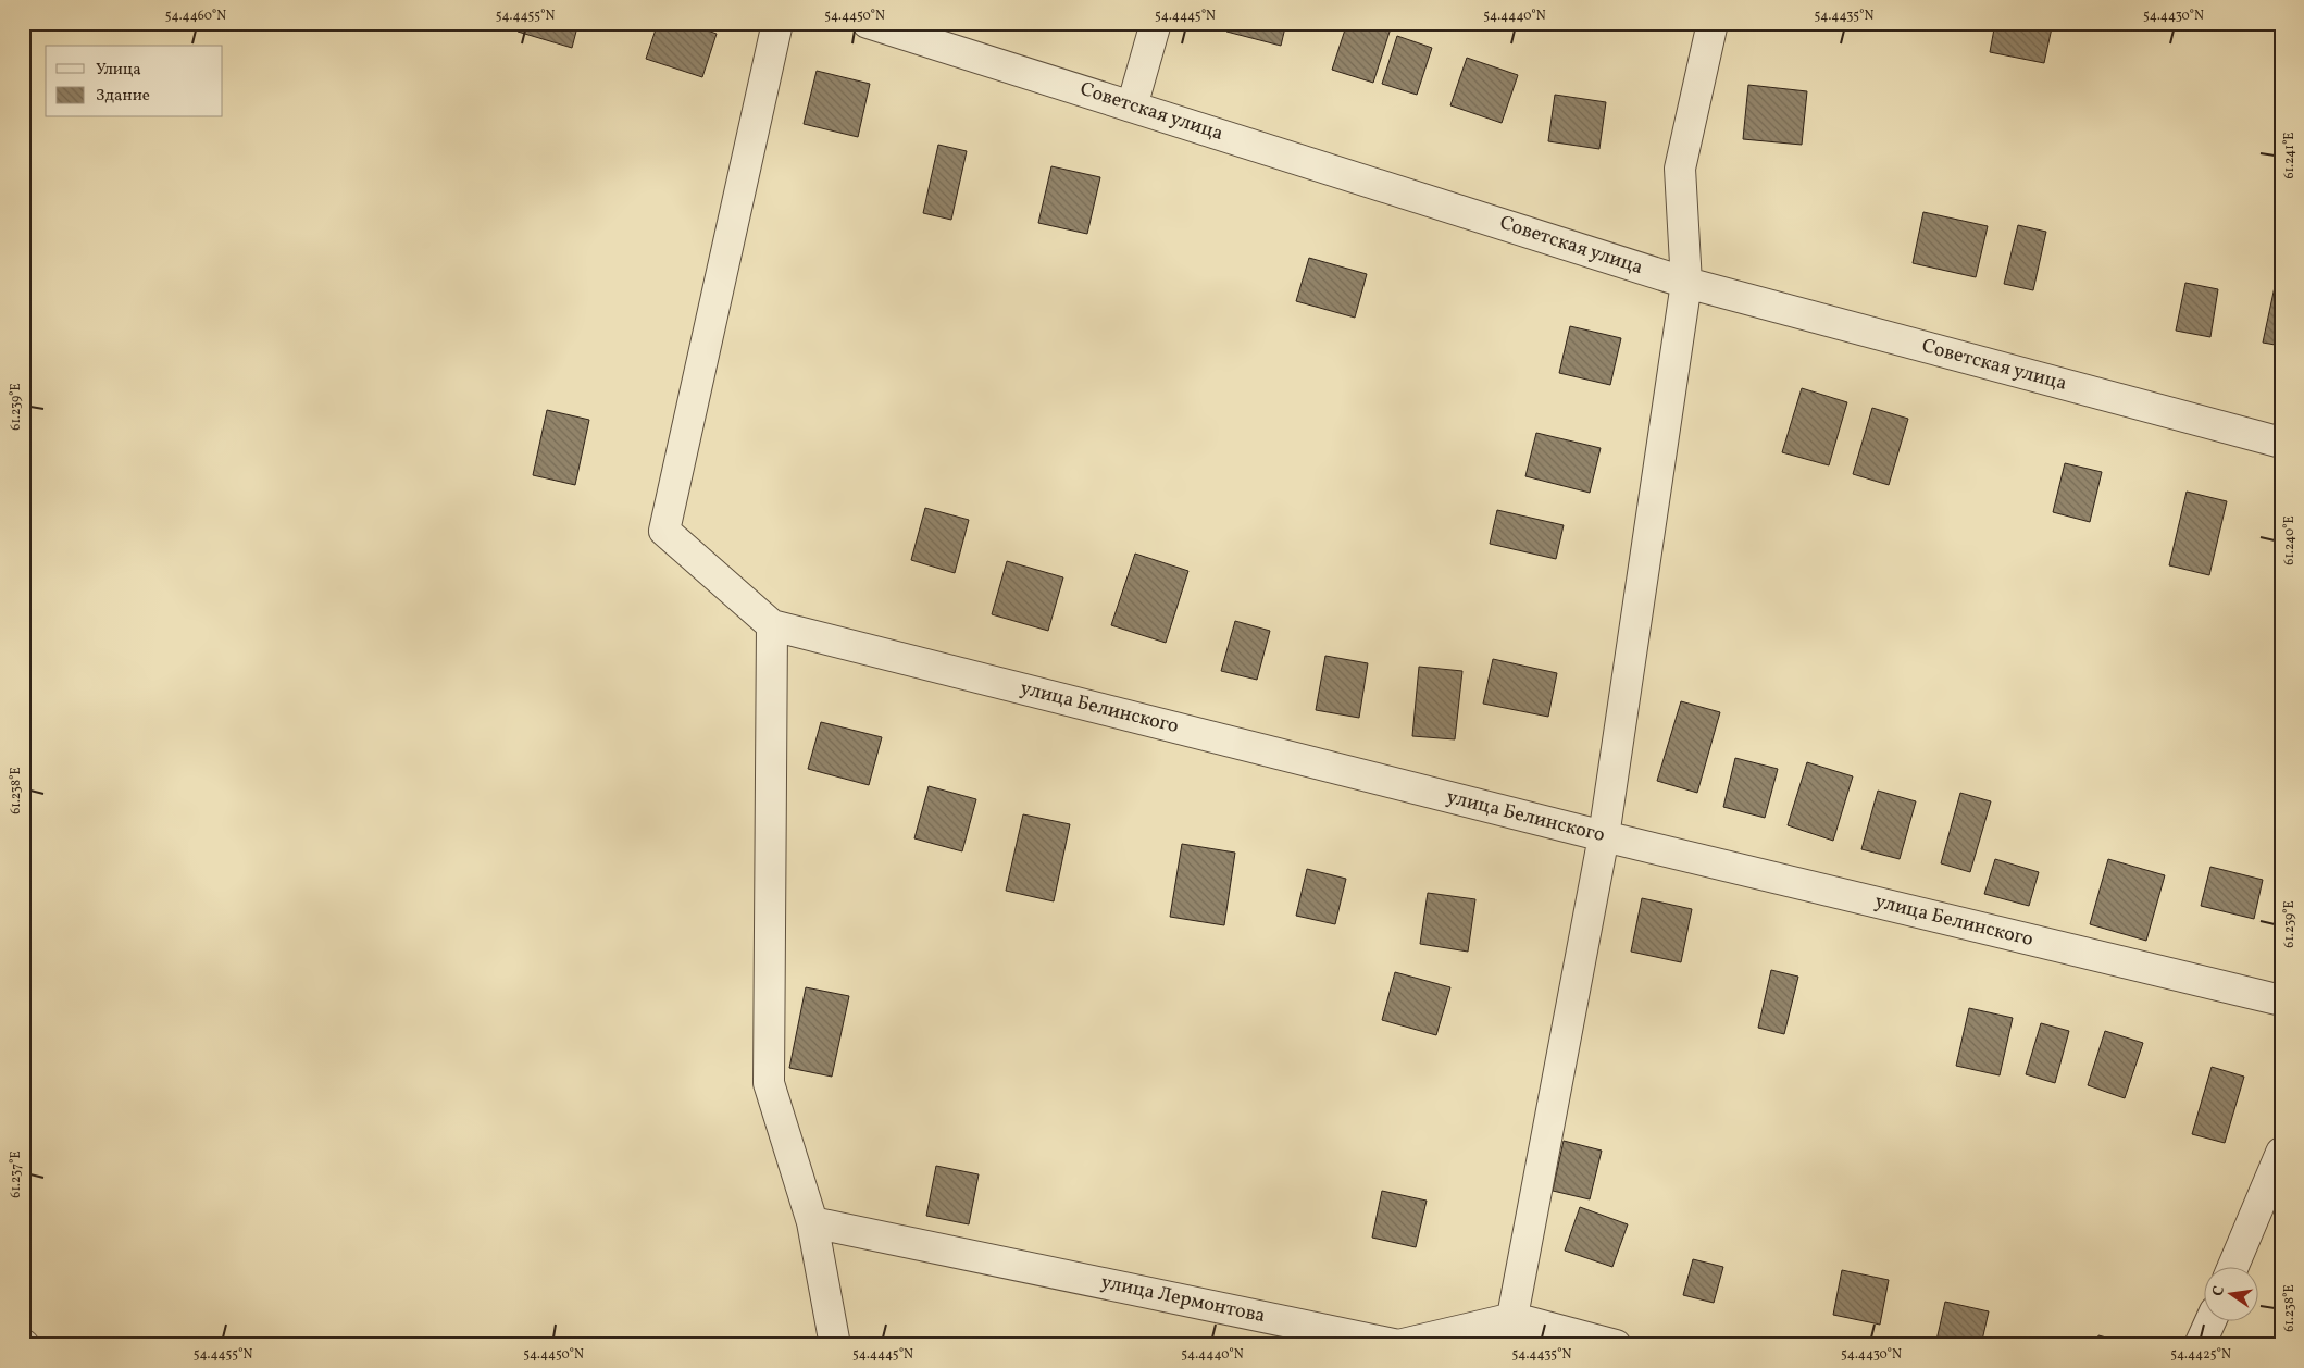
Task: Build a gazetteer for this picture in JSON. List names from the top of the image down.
{
  "streets": {
    "street": ["Советская улица", "улица Белинского", "улица Лермонтова"]
  },
  "legend": ["Улица", "Здание"],
  "north": "left",
  "coordinates": [
    "54.4460°N",
    "54.4455°N",
    "54.4450°N",
    "54.4445°N",
    "54.4440°N",
    "54.4435°N",
    "54.4430°N",
    "61.241°E",
    "61.239°E",
    "61.240°E",
    "61.238°E",
    "61.237°E",
    "54.4425°N"
  ]
}
